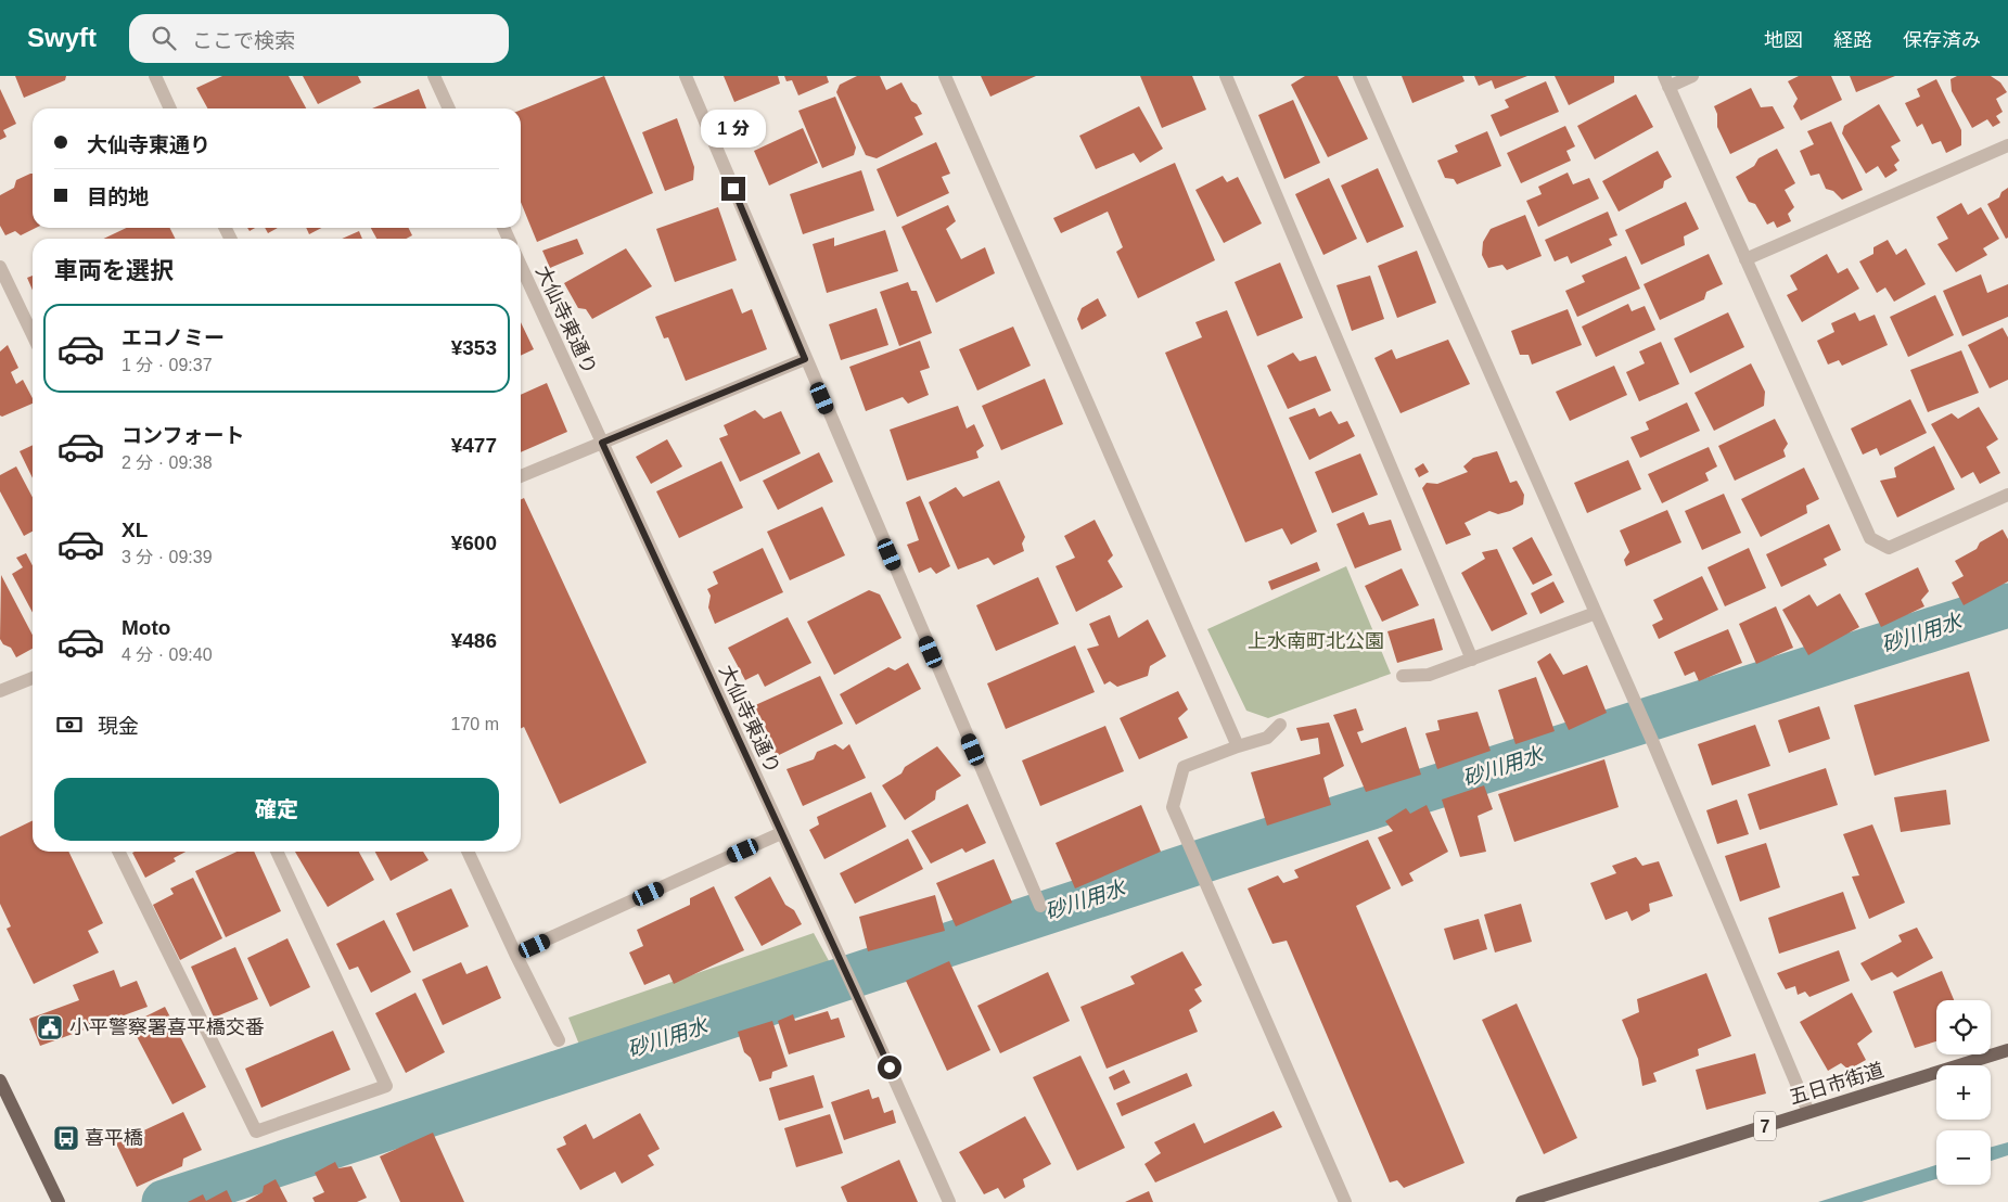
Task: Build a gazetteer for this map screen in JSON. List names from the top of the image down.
{
  "streets": {
    "main road": ["五日市街道", "7"],
    "street": ["大仙寺東通り"]
  },
  "water": ["砂川用水"],
  "parks": ["上水南町北公園"],
  "places": {
    "public building": ["小平警察署喜平橋交番"],
    "bus stop": ["喜平橋"]
  },
  "page": {
    "header": "Swyft",
    "search": "ここで検索",
    "nav": ["地図", "経路", "保存済み"],
    "banner": ["大仙寺東通り", "目的地"],
    "bubble": "1 分",
    "heading": "車両を選択",
    "list": [
      {
        "name": "エコノミー",
        "note": "1 分 · 09:37",
        "value": "¥353"
      },
      {
        "name": "コンフォート",
        "note": "2 分 · 09:38",
        "value": "¥477"
      },
      {
        "name": "XL",
        "note": "3 分 · 09:39",
        "value": "¥600"
      },
      {
        "name": "Moto",
        "note": "4 分 · 09:40",
        "value": "¥486"
      }
    ],
    "pay": ["現金", "170 m"],
    "buttons": "確定",
    "map_buttons": ["+", "−"]
  }
}
